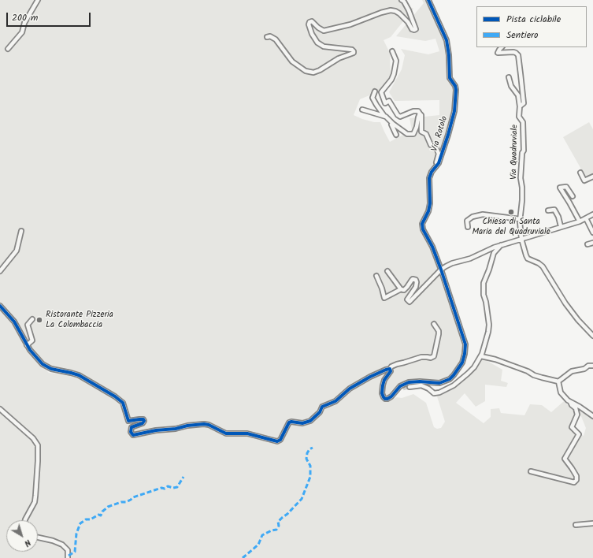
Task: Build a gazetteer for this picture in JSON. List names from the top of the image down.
{
  "streets": {
    "street": ["Via Rotolo", "Via Quadruviale"]
  },
  "places": ["Chiesa di Santa Maria del Quadruviale", "Ristorante Pizzeria La Colombaccia"],
  "legend": ["Pista ciclabile", "Sentiero"],
  "scale_bar": "200 m",
  "north": "bottom right"
}
